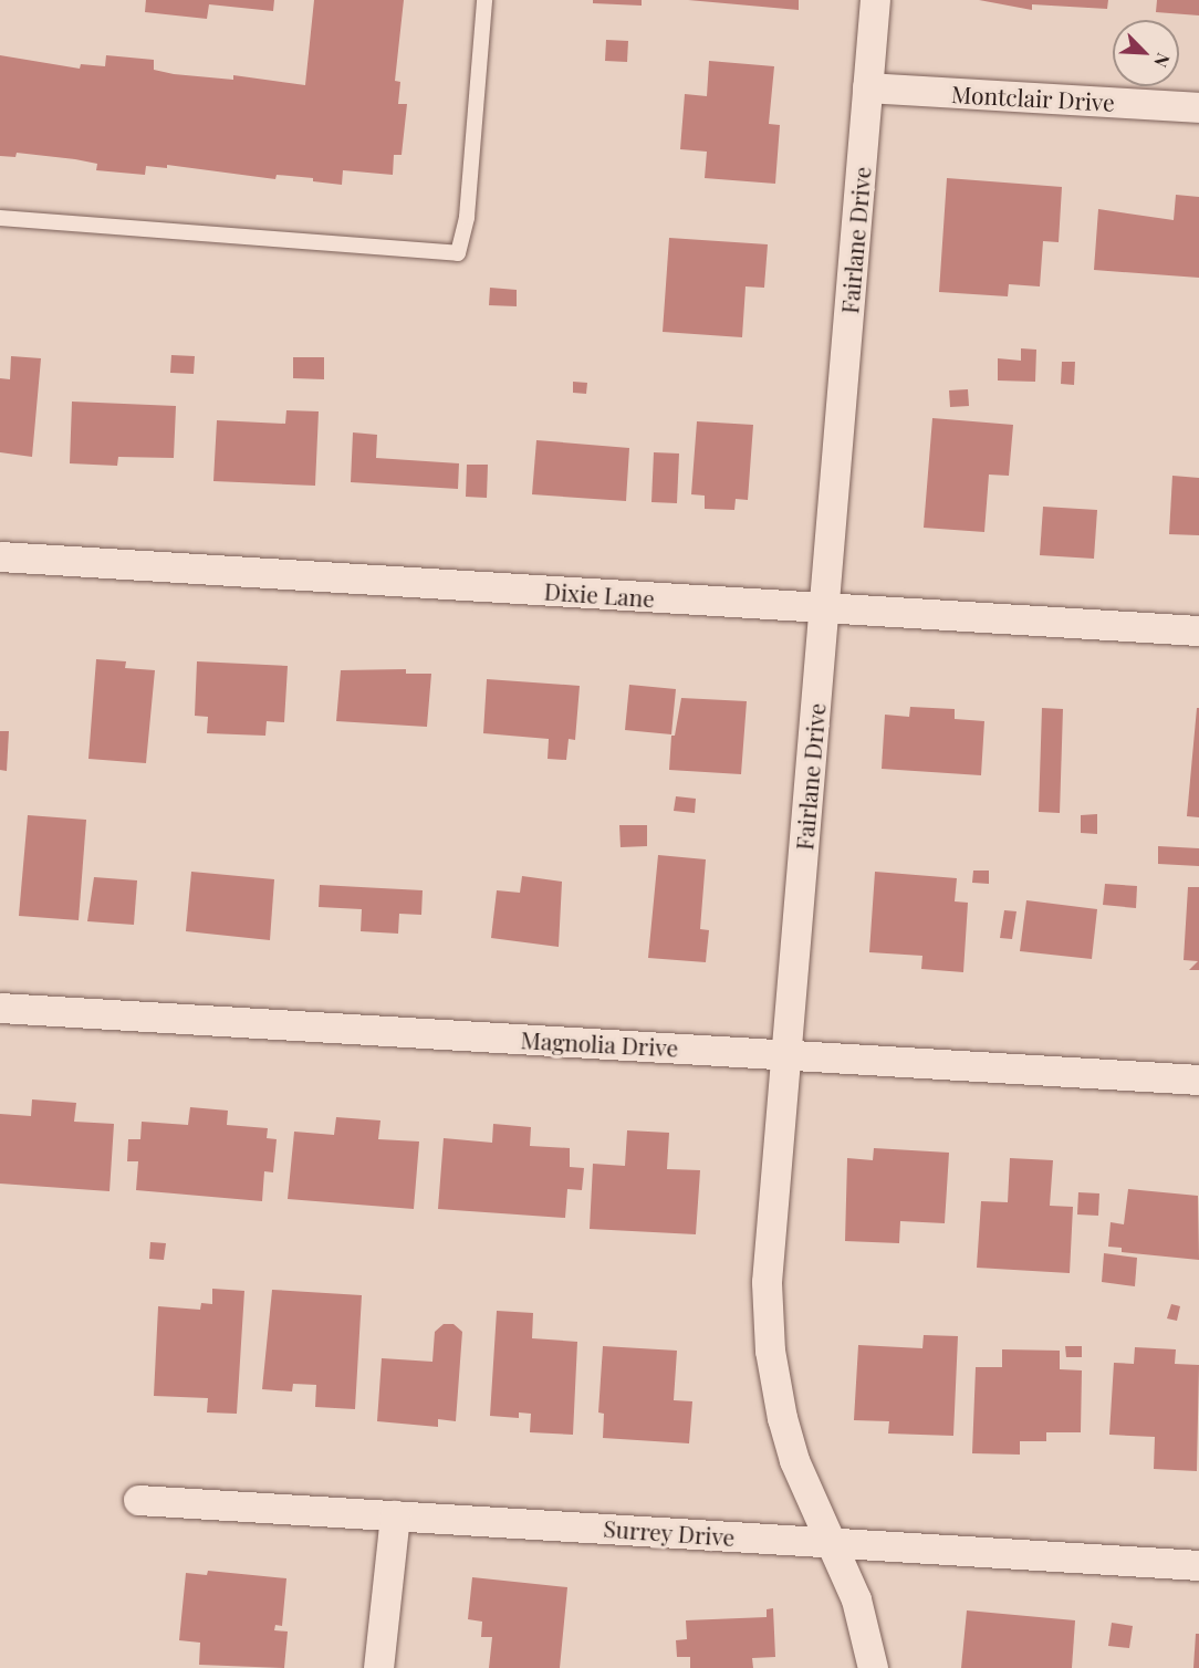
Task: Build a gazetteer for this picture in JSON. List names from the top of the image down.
{
  "streets": {
    "street": [
      "Montclair Drive",
      "Fairlane Drive",
      "Dixie Lane",
      "Magnolia Drive",
      "Surrey Drive"
    ]
  },
  "crossings": [
    ["Montclair Drive", "Fairlane Drive"],
    ["Fairlane Drive", "Dixie Lane"],
    ["Fairlane Drive", "Magnolia Drive"],
    ["Fairlane Drive", "Surrey Drive"]
  ],
  "north": "bottom right"
}
